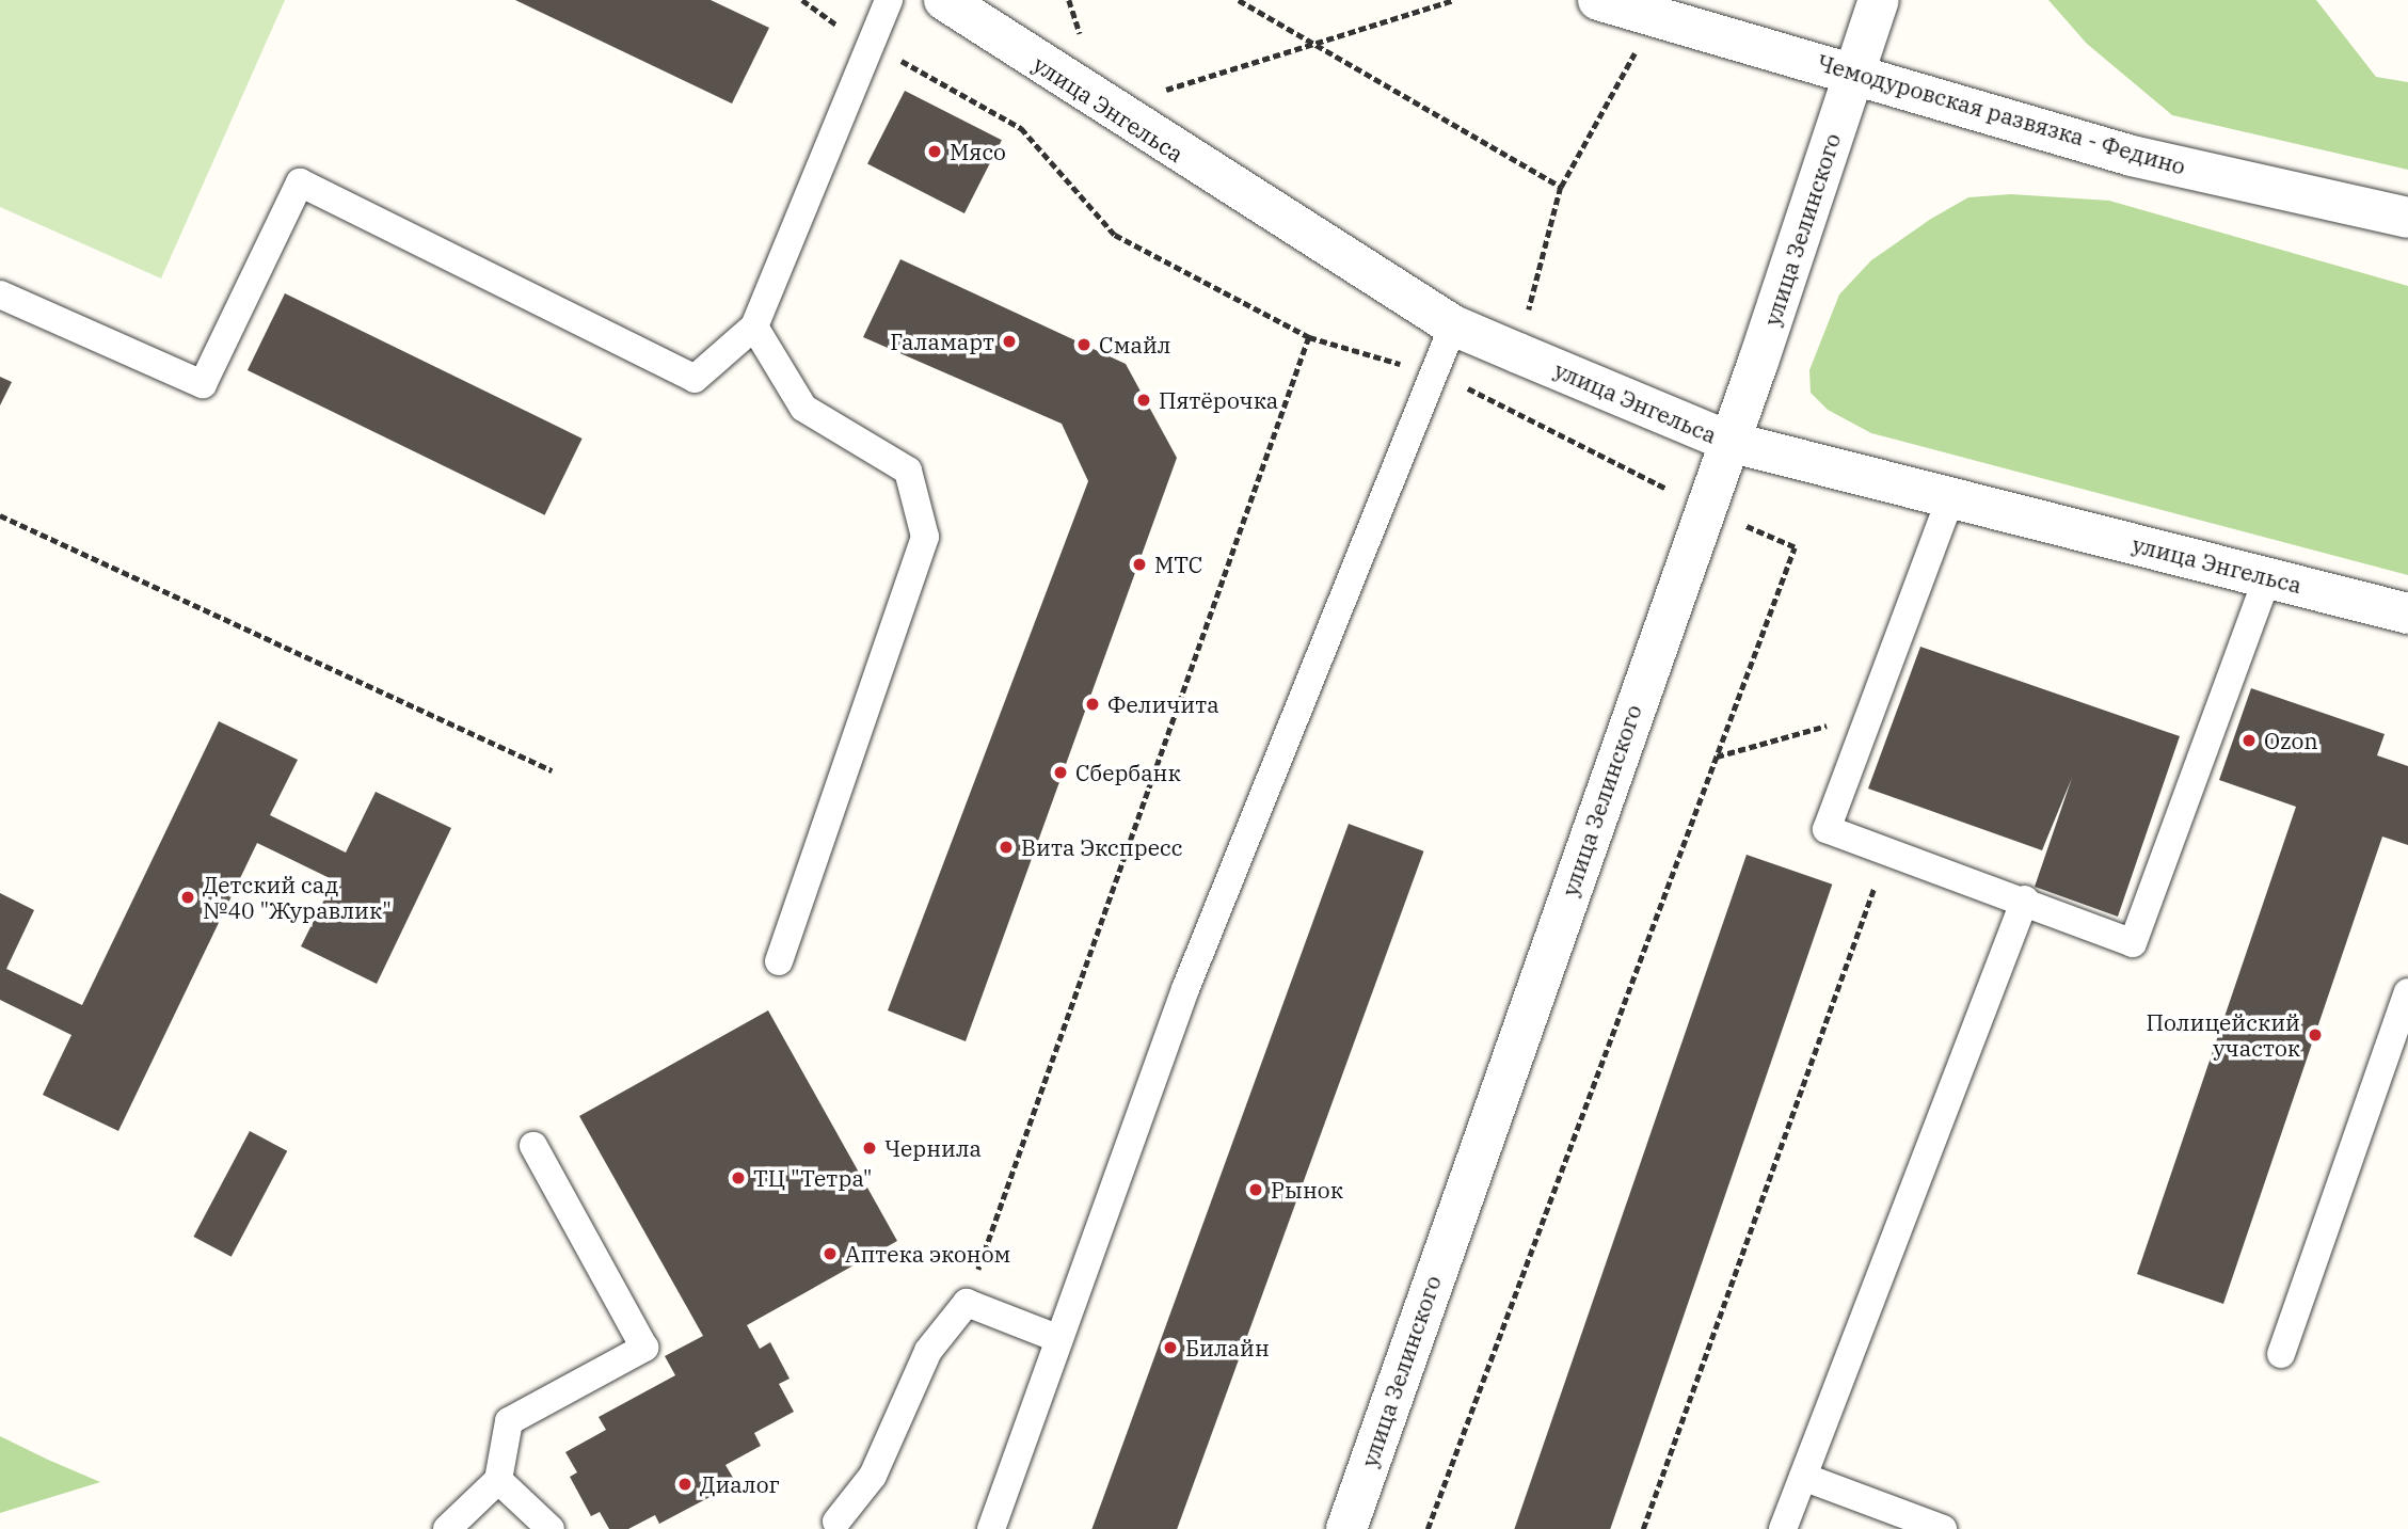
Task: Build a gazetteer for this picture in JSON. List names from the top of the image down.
{
  "streets": {
    "street": ["улица Энгельса", "Чемодуровская развязка - Федино", "улица Зелинского"]
  },
  "crossings": [
    ["улица Энгельса", "улица Зелинского"],
    ["Чемодуровская развязка - Федино", "улица Зелинского"]
  ],
  "places": [
    "Мясо",
    "Галамарт",
    "Смайл",
    "Пятёрочка",
    "МТС",
    "Феличита",
    "Ozon",
    "Сбербанк",
    "Вита Экспресс",
    "Детский сад №40 \"Журавлик\"",
    "Полицейский участок",
    "Чернила",
    "ТЦ \"Тетра\"",
    "Рынок",
    "Аптека эконом",
    "Билайн",
    "Диалог"
  ]
}
